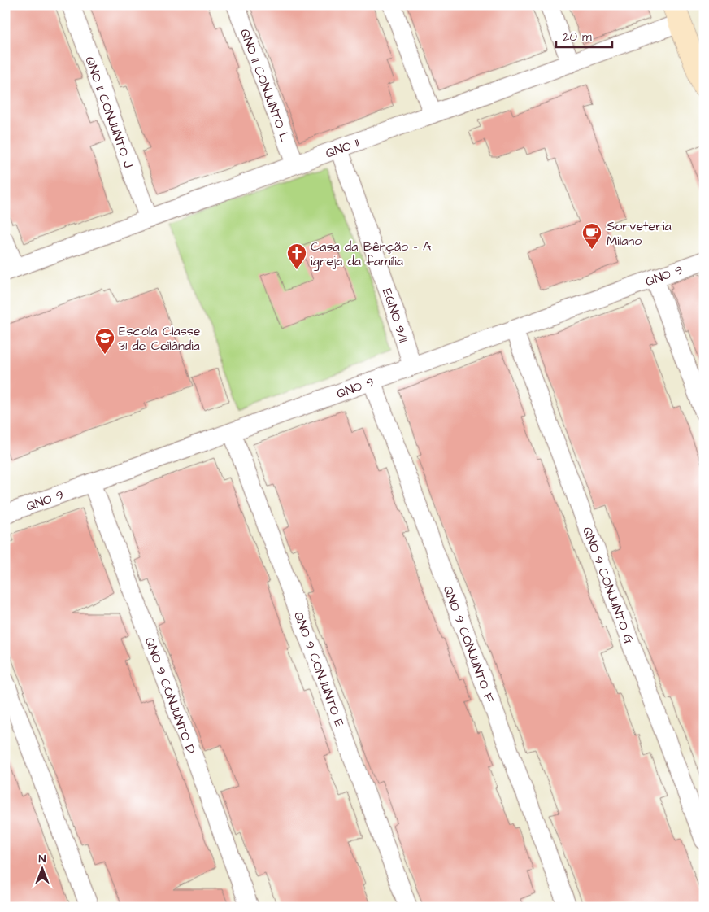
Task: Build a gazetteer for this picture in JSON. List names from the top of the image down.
{
  "streets": {
    "street": [
      "QNO 11 CONJUNTO L",
      "QNO 11 CONJUNTO J",
      "QNO 11",
      "QNO 9",
      "EQNO 9/11",
      "QNO 9 CONJUNTO G",
      "QNO 9 CONJUNTO F",
      "QNO 9 CONJUNTO E",
      "QNO 9 CONJUNTO D"
    ]
  },
  "crossings": [
    ["QNO 11 CONJUNTO L", "QNO 11"],
    ["QNO 11 CONJUNTO J", "QNO 11"],
    ["QNO 11", "EQNO 9/11"],
    ["QNO 9", "EQNO 9/11"],
    ["QNO 9", "QNO 9 CONJUNTO G"],
    ["QNO 9", "QNO 9 CONJUNTO F"],
    ["QNO 9", "QNO 9 CONJUNTO E"],
    ["QNO 9", "QNO 9 CONJUNTO D"]
  ],
  "places": {
    "cafe": ["Sorveteria Milano"],
    "church": ["Casa da Bênção - A igreja da família"],
    "school or university": ["Escola Classe 31 de Ceilândia"]
  },
  "scale_bar": "20 m",
  "north": "top"
}
